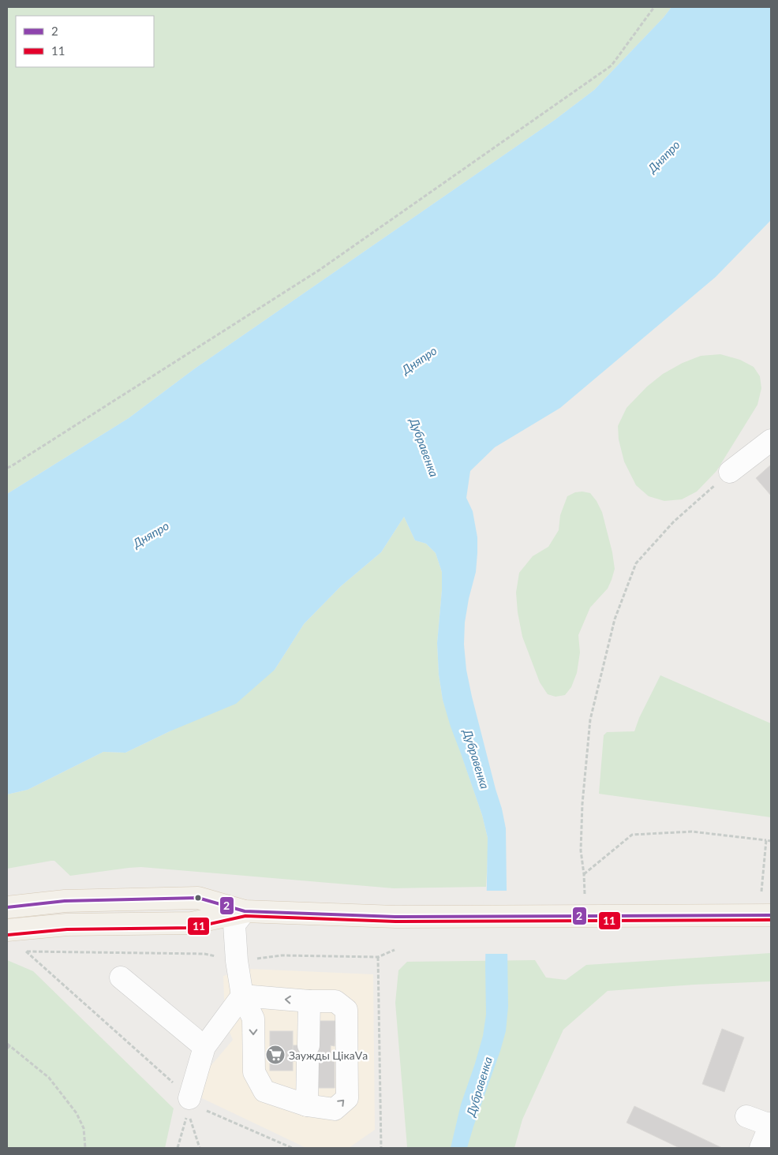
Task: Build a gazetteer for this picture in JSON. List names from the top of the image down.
{
  "water": ["Дняпро", "Дубравенка"],
  "places": {
    "supermarket": ["Заужды ЦікаVа"]
  },
  "lines": ["transit line 2", "transit line 11"],
  "legend": ["2", "11"]
}
